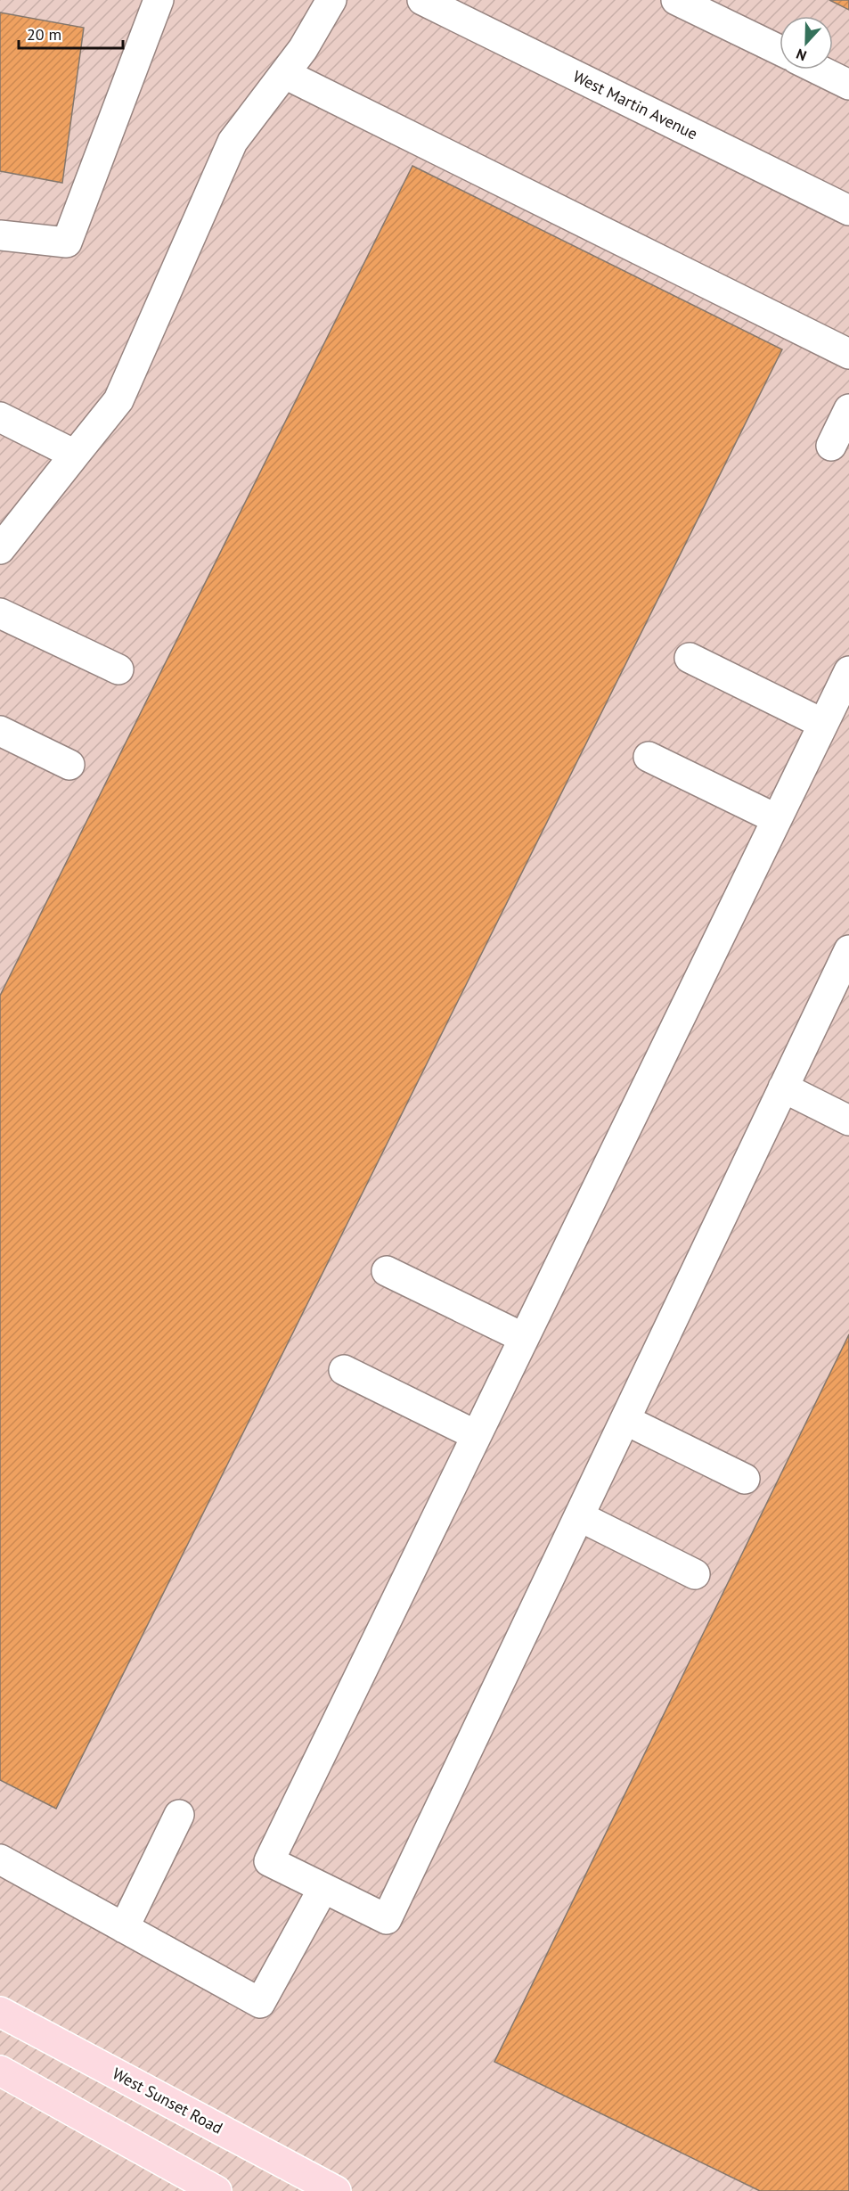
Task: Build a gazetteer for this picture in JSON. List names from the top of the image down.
{
  "streets": {
    "main road": ["West Sunset Road"],
    "street": ["West Martin Avenue"]
  },
  "scale_bar": "20 m",
  "north": "bottom"
}
